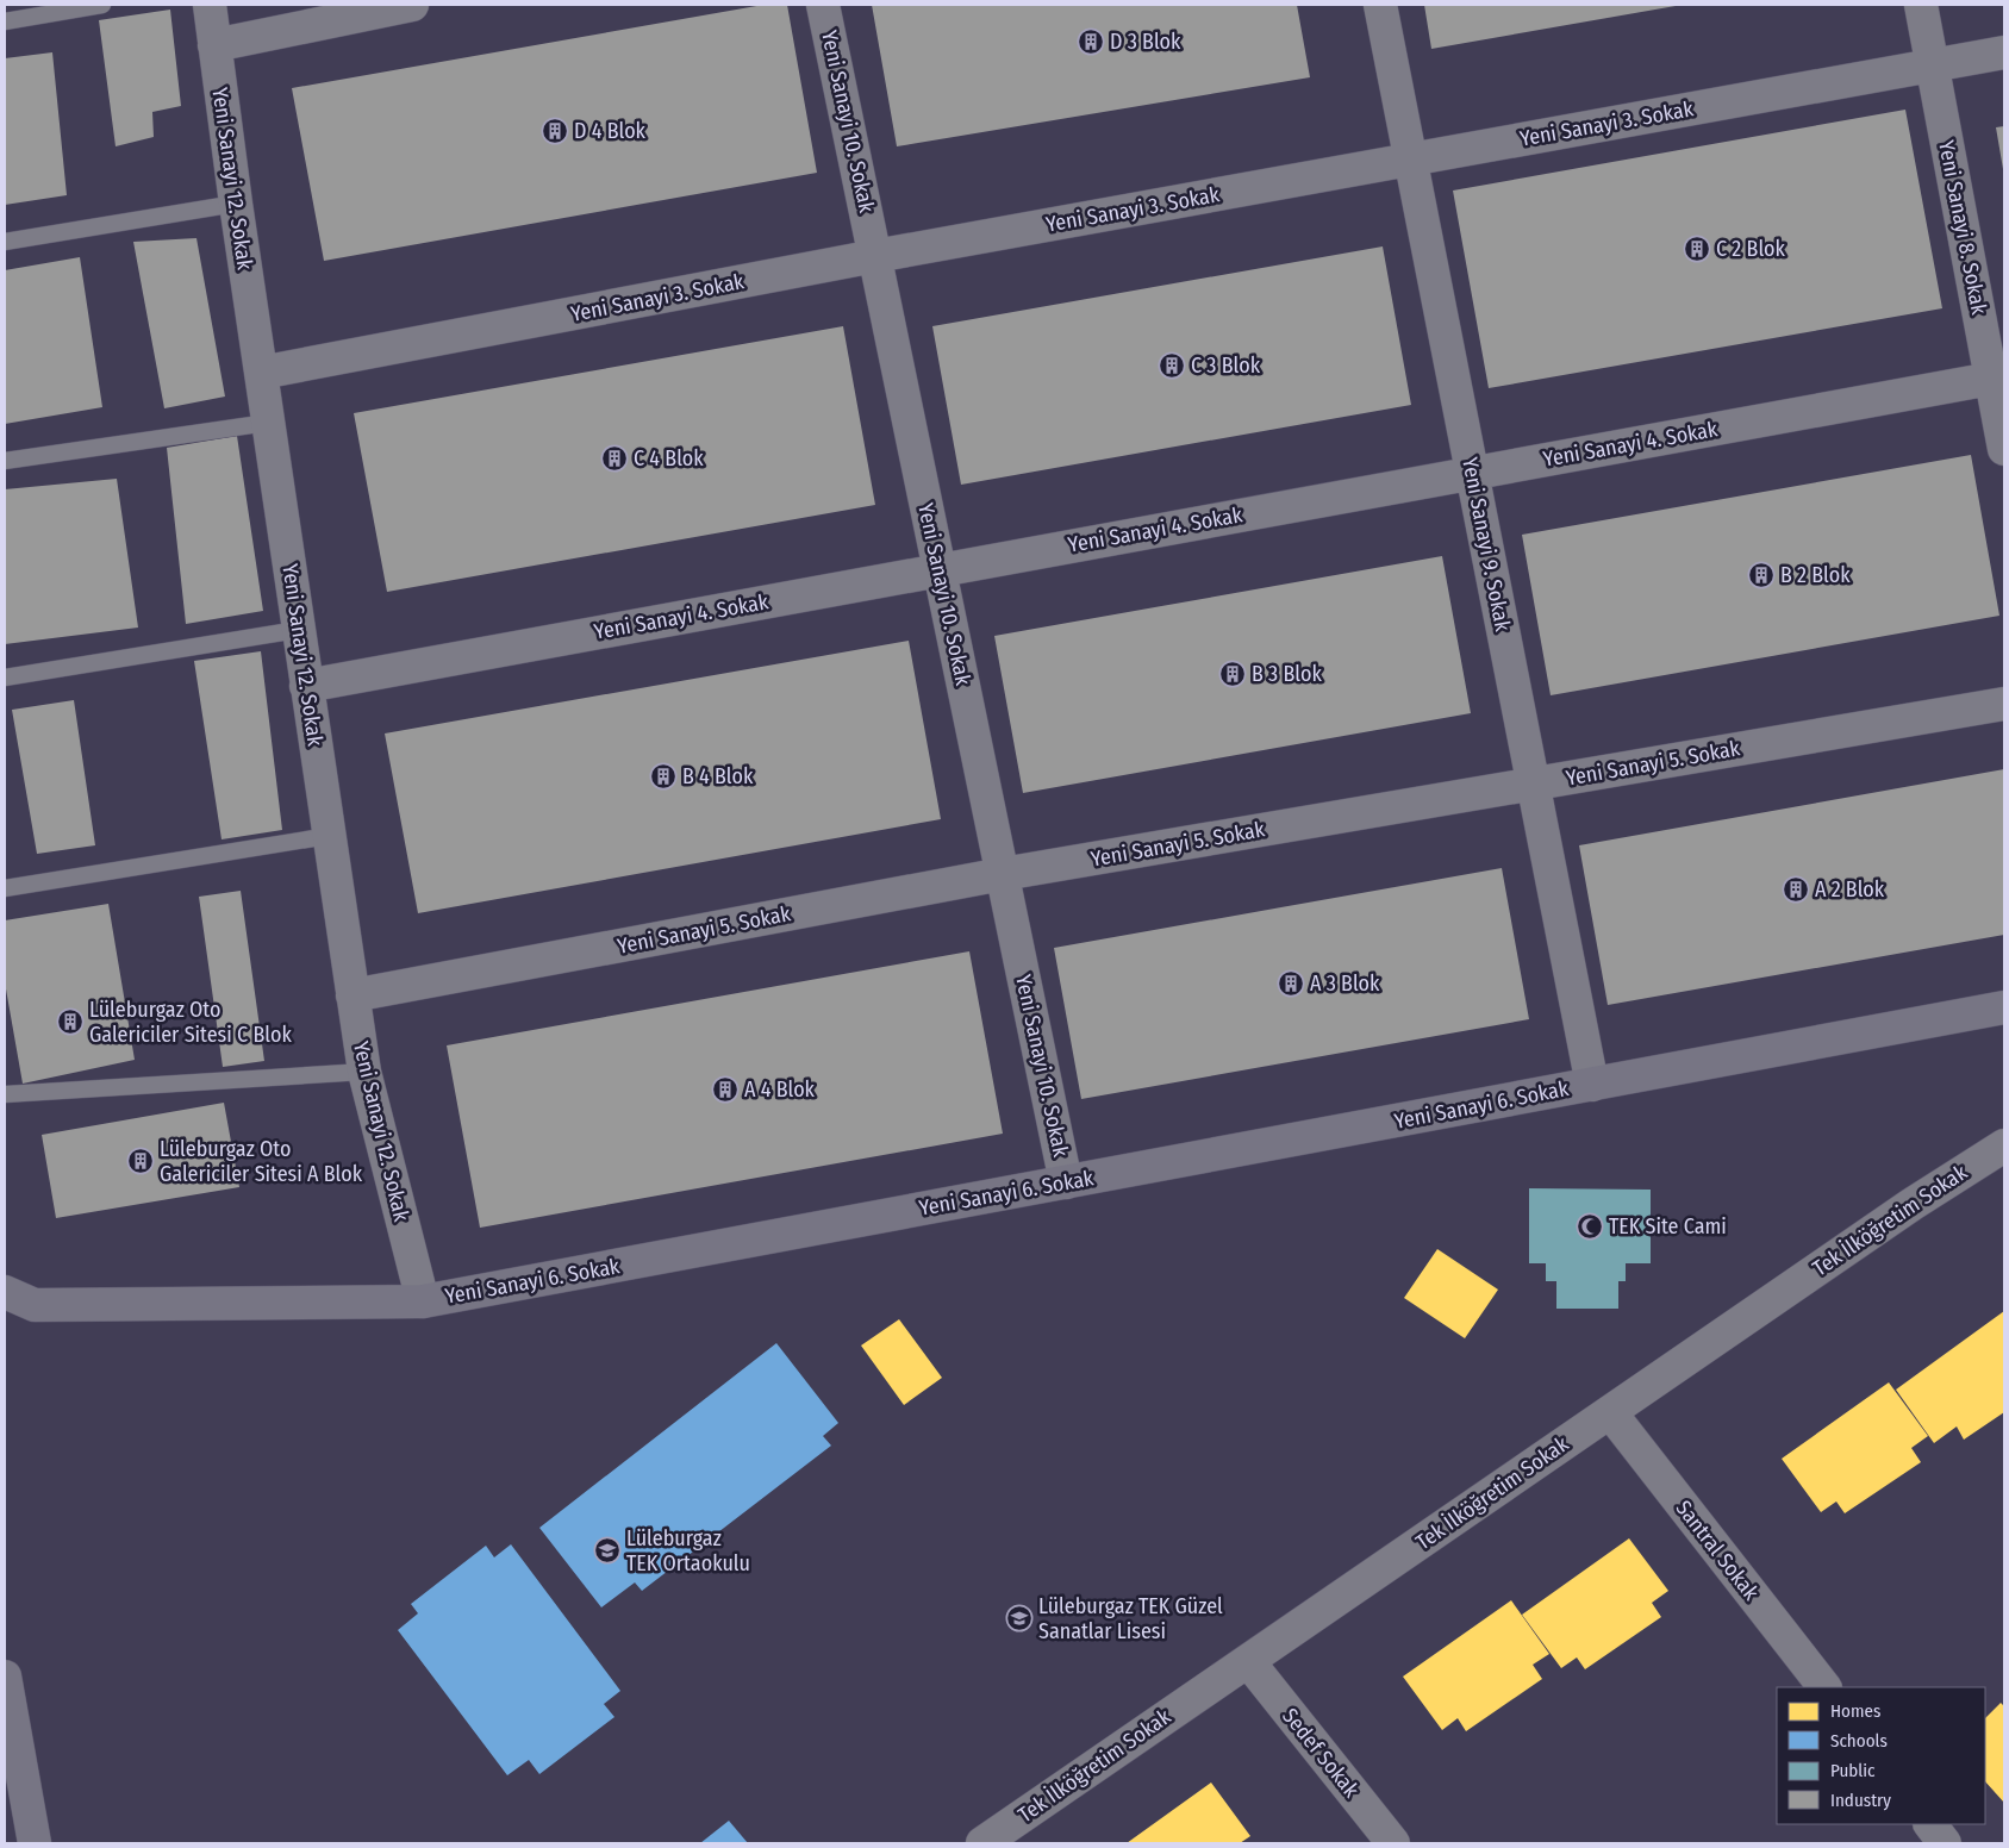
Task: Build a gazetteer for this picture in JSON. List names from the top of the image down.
{
  "streets": {
    "street": [
      "Yeni Sanayi 10. Sokak",
      "Yeni Sanayi 3. Sokak",
      "Yeni Sanayi 12. Sokak",
      "Yeni Sanayi 8. Sokak",
      "Yeni Sanayi 4. Sokak",
      "Yeni Sanayi 9. Sokak",
      "Yeni Sanayi 5. Sokak",
      "Yeni Sanayi 6. Sokak",
      "Tek İlköğretim Sokak",
      "Santral Sokak",
      "Sedef Sokak"
    ]
  },
  "crossings": [
    ["Yeni Sanayi 10. Sokak", "Yeni Sanayi 3. Sokak"],
    ["Yeni Sanayi 10. Sokak", "Yeni Sanayi 4. Sokak"],
    ["Yeni Sanayi 10. Sokak", "Yeni Sanayi 5. Sokak"],
    ["Yeni Sanayi 10. Sokak", "Yeni Sanayi 6. Sokak"],
    ["Yeni Sanayi 3. Sokak", "Yeni Sanayi 12. Sokak"],
    ["Yeni Sanayi 3. Sokak", "Yeni Sanayi 8. Sokak"],
    ["Yeni Sanayi 3. Sokak", "Yeni Sanayi 9. Sokak"],
    ["Yeni Sanayi 12. Sokak", "Yeni Sanayi 4. Sokak"],
    ["Yeni Sanayi 12. Sokak", "Yeni Sanayi 5. Sokak"],
    ["Yeni Sanayi 12. Sokak", "Yeni Sanayi 6. Sokak"],
    ["Yeni Sanayi 8. Sokak", "Yeni Sanayi 4. Sokak"],
    ["Yeni Sanayi 4. Sokak", "Yeni Sanayi 9. Sokak"],
    ["Yeni Sanayi 9. Sokak", "Yeni Sanayi 5. Sokak"],
    ["Yeni Sanayi 9. Sokak", "Yeni Sanayi 6. Sokak"],
    ["Tek İlköğretim Sokak", "Santral Sokak"],
    ["Tek İlköğretim Sokak", "Sedef Sokak"]
  ],
  "places": {
    "building": [
      "D 3 Blok",
      "D 4 Blok",
      "C 2 Blok",
      "C 3 Blok",
      "C 4 Blok",
      "B 2 Blok",
      "B 3 Blok",
      "B 4 Blok",
      "A 2 Blok",
      "A 3 Blok",
      "Lüleburgaz Oto Galericiler Sitesi C Blok",
      "A 4 Blok",
      "Lüleburgaz Oto Galericiler Sitesi A Blok"
    ],
    "mosque": ["TEK Site Cami"],
    "school or university": ["Lüleburgaz TEK Ortaokulu", "Lüleburgaz TEK Güzel Sanatlar Lisesi"]
  },
  "legend": [
    "Homes",
    "Schools",
    "Public",
    "Industry"
  ]
}
